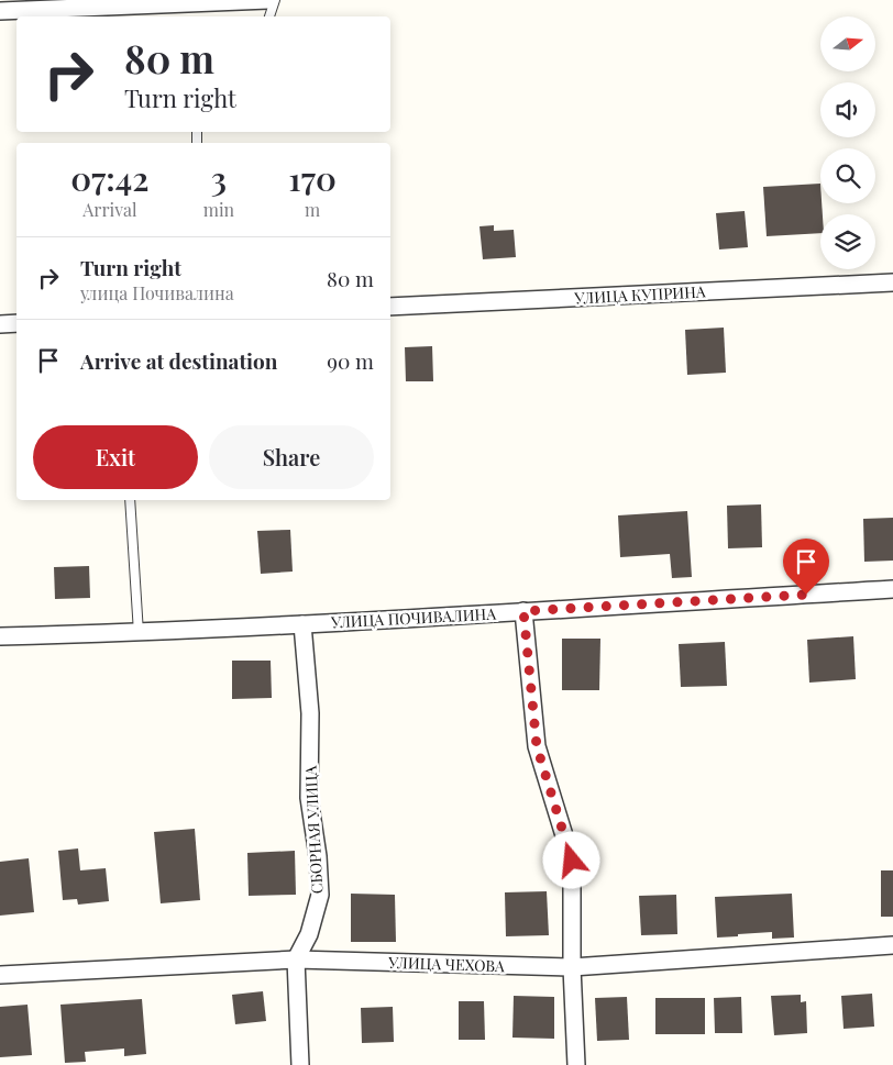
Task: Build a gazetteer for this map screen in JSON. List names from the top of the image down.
{
  "streets": {
    "street": [
      "УЛИЦА КУПРИНА",
      "УЛИЦА ПОЧИВАЛИНА",
      "СБОРНАЯ УЛИЦА",
      "УЛИЦА ЧЕХОВА"
    ]
  },
  "crossings": [
    ["УЛИЦА ПОЧИВАЛИНА", "СБОРНАЯ УЛИЦА"],
    ["СБОРНАЯ УЛИЦА", "УЛИЦА ЧЕХОВА"]
  ],
  "north": "right",
  "page": {
    "turn": ["80 m", "Turn right"],
    "eta": [
      "07:42",
      "Arrival",
      "3",
      "min",
      "170",
      "m"
    ],
    "list": [
      {
        "name": "Turn right",
        "note": "улица Почивалина",
        "value": "80 m"
      },
      {
        "name": "Arrive at destination",
        "value": "90 m"
      }
    ],
    "buttons": ["Exit", "Share"]
  }
}
